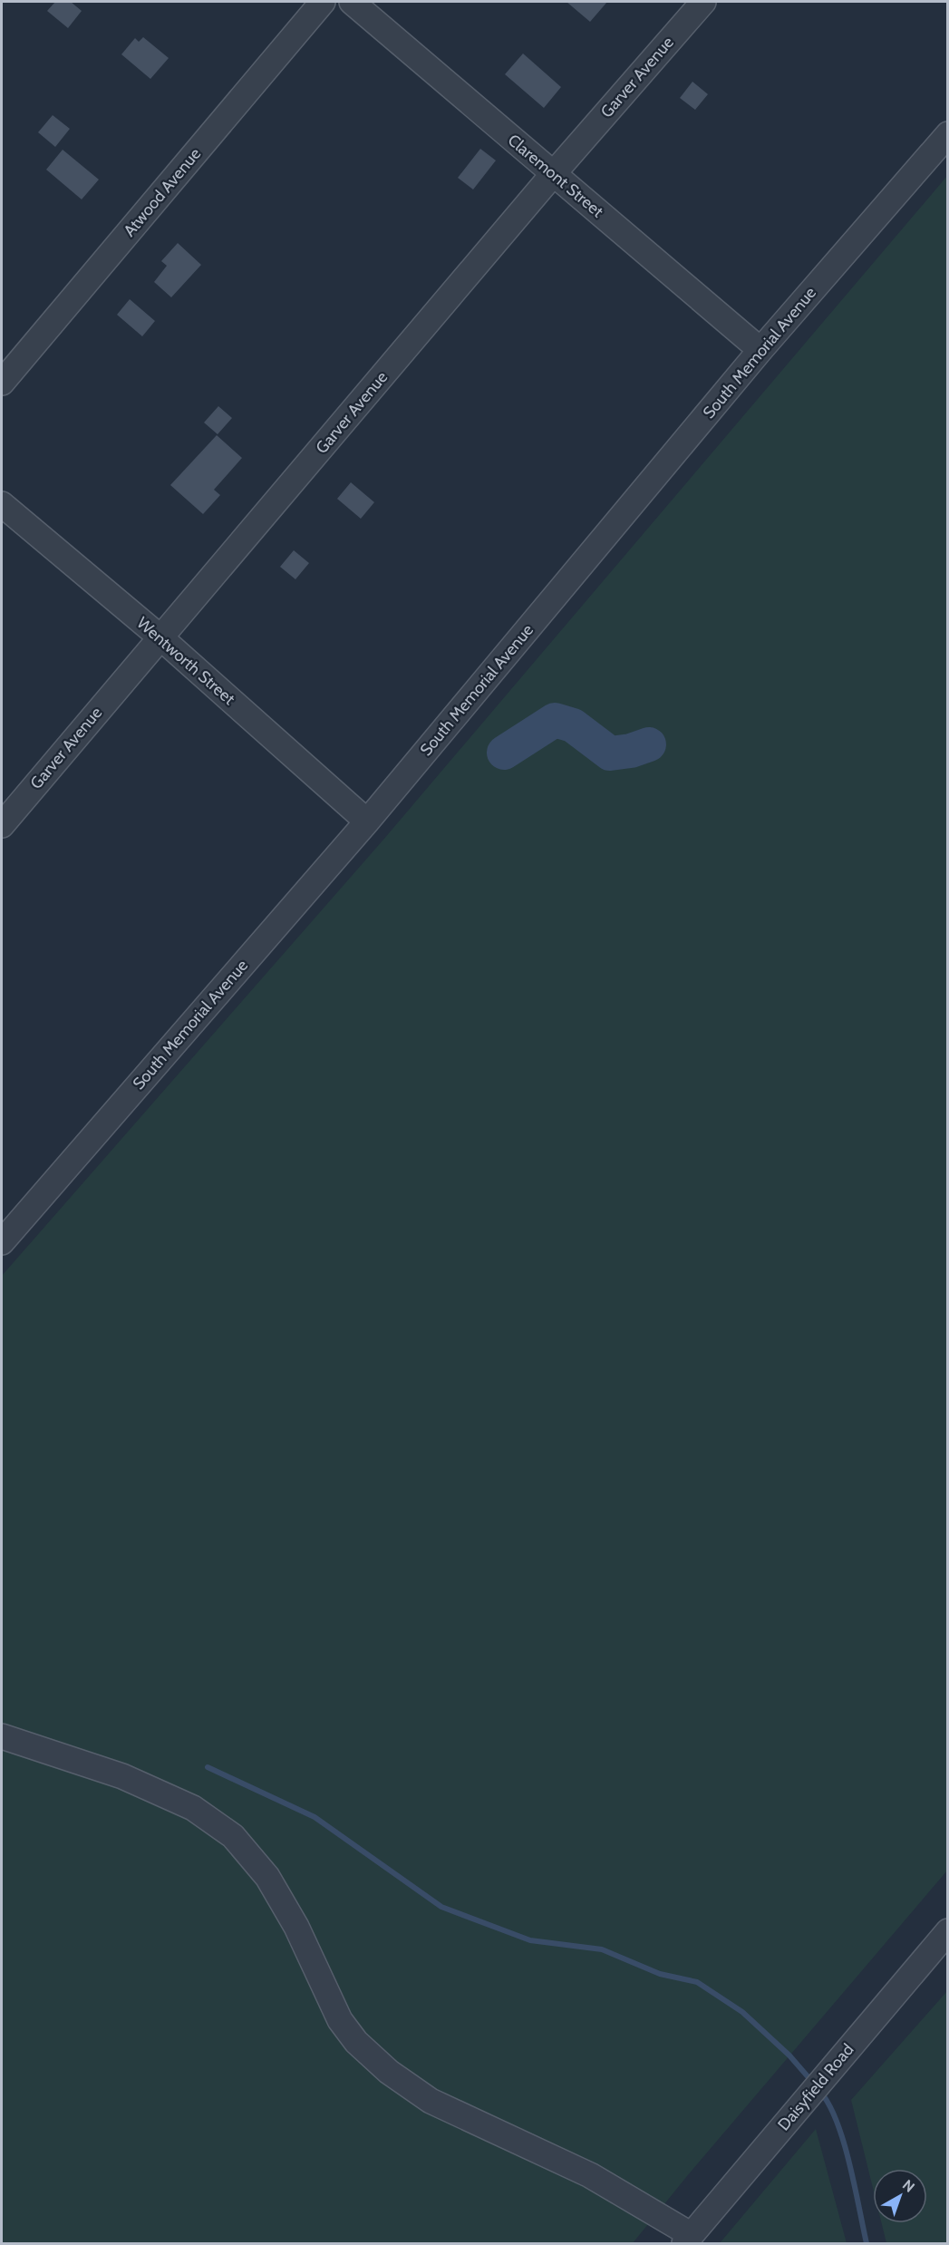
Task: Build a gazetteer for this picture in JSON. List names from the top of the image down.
{
  "streets": {
    "street": [
      "Garver Avenue",
      "Claremont Street",
      "Atwood Avenue",
      "South Memorial Avenue",
      "Wentworth Street",
      "Daisyfield Road"
    ]
  },
  "crossings": [
    ["Garver Avenue", "Claremont Street"],
    ["Garver Avenue", "Wentworth Street"],
    ["Claremont Street", "South Memorial Avenue"],
    ["South Memorial Avenue", "Wentworth Street"]
  ],
  "north": "top right"
}
